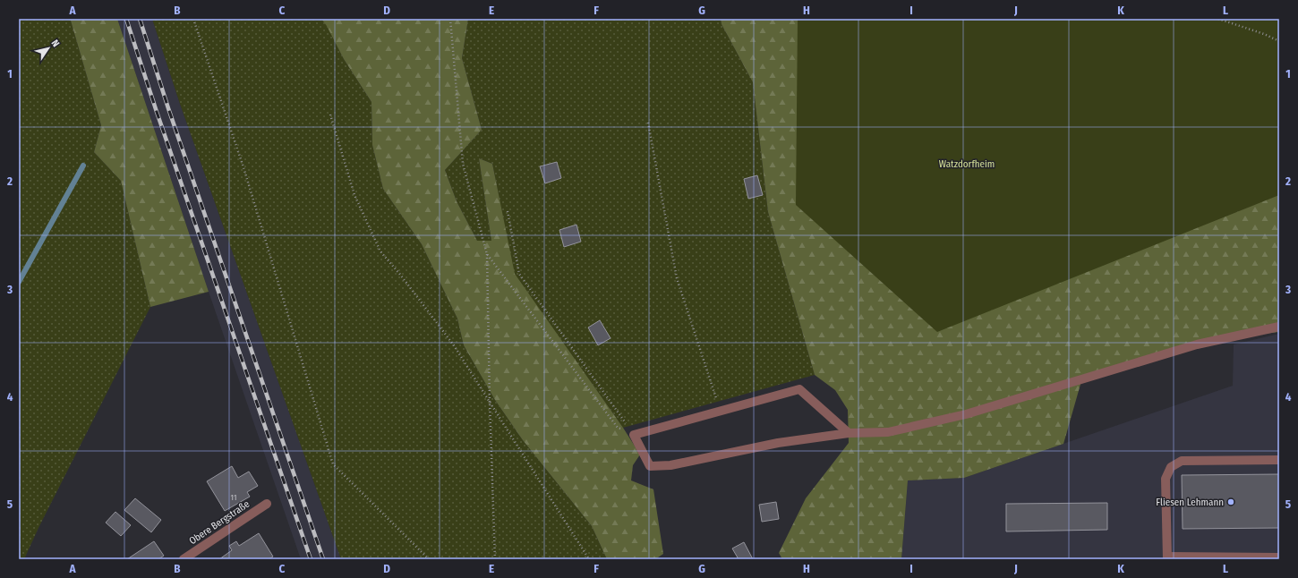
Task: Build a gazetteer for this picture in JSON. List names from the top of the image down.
{
  "streets": {
    "street": ["Obere Bergstraße"]
  },
  "parks": ["Watzdorfheim"],
  "places": ["Fliesen Lehmann"],
  "house_numbers": ["11"],
  "north": "top right",
  "grid": {
    "columns": [
      "A",
      "B",
      "C",
      "D",
      "E",
      "F",
      "G",
      "H",
      "I",
      "J",
      "K",
      "L"
    ],
    "rows": [
      "1",
      "2",
      "3",
      "4",
      "5"
    ]
  }
}
